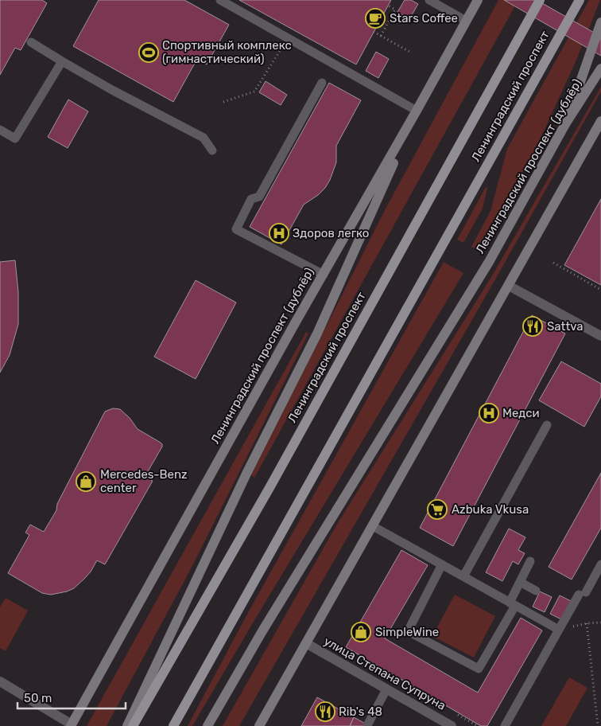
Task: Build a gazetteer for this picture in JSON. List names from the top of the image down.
{
  "streets": {
    "main road": ["Ленинградский проспект", "Ленинградский проспект (дублёр)"],
    "street": ["улица Степана Супруна"]
  },
  "places": {
    "cafe": ["Stars Coffee"],
    "sports": ["Спортивный комплекс (гимнастический)"],
    "hospital": ["Здоров легко", "Медси"],
    "restaurant": ["Sattva", "Rib's 48"],
    "shop": ["Mercedes-Benz center", "SimpleWine"],
    "supermarket": ["Azbuka Vkusa"]
  },
  "scale_bar": "50 m"
}
